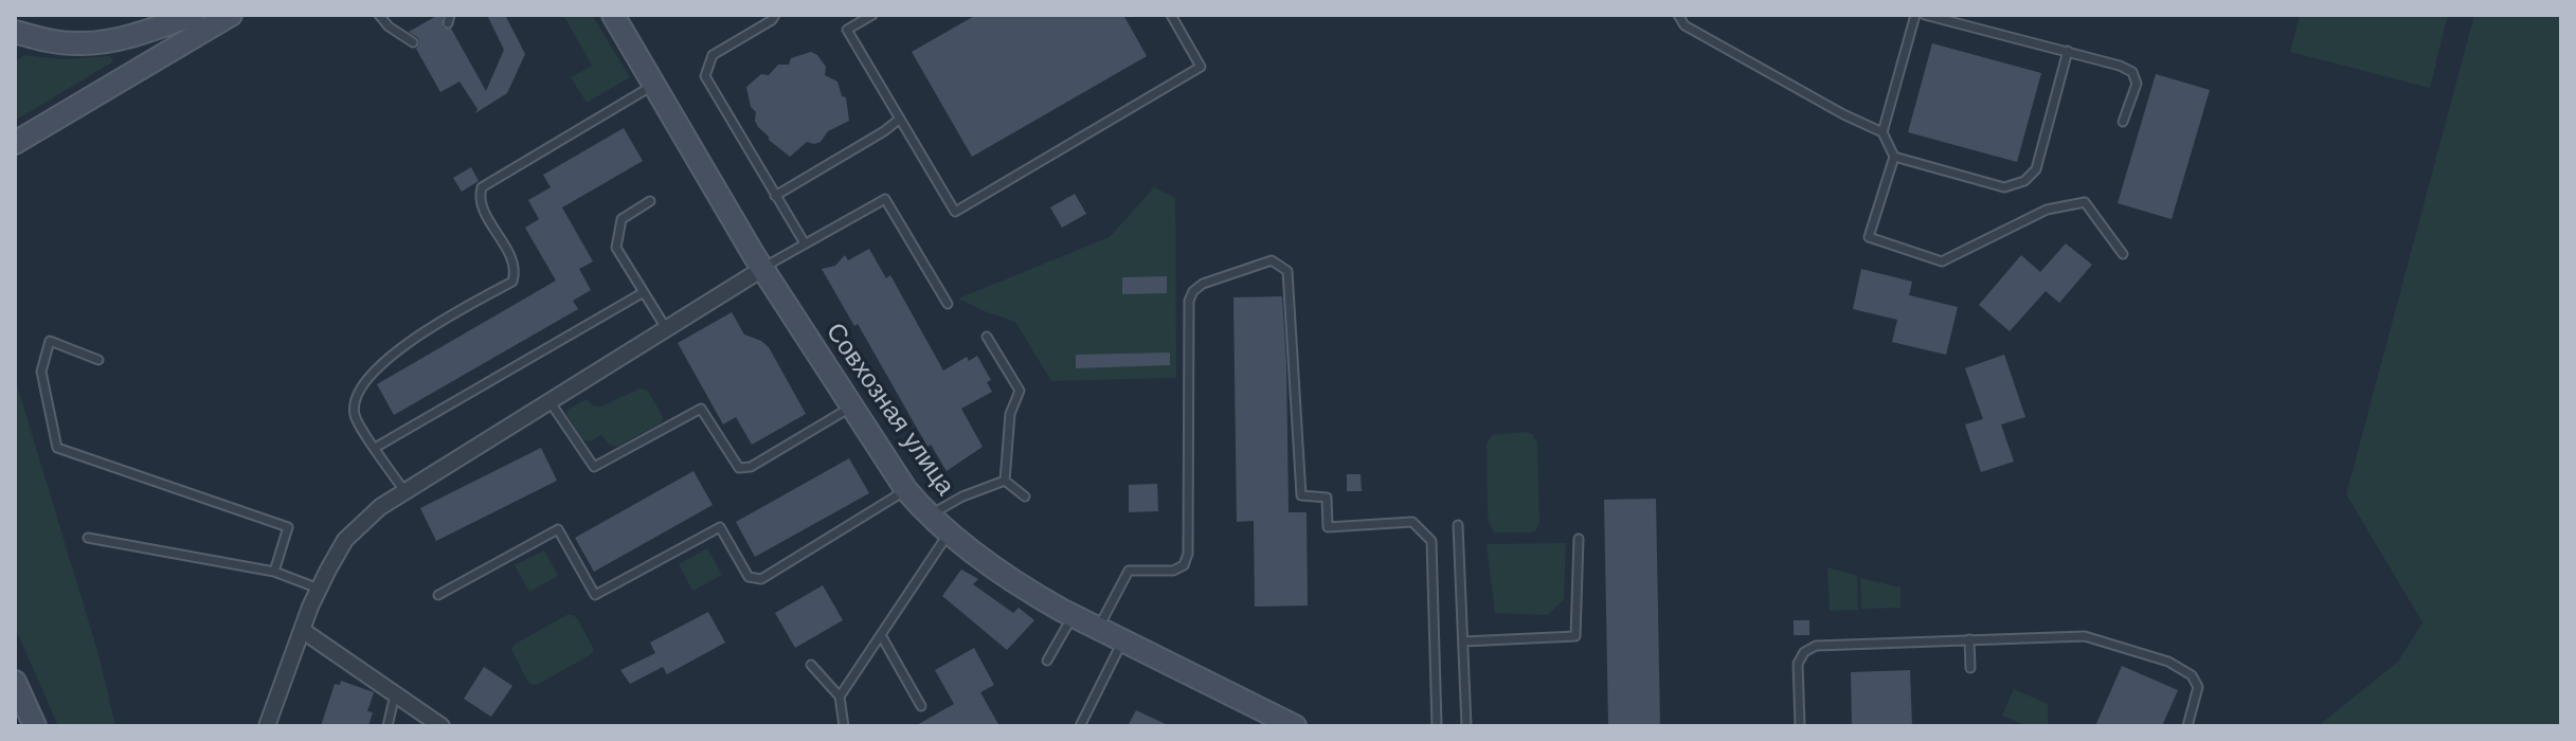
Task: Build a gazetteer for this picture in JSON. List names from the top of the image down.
{
  "streets": {
    "street": ["Совхозная улица"]
  }
}
